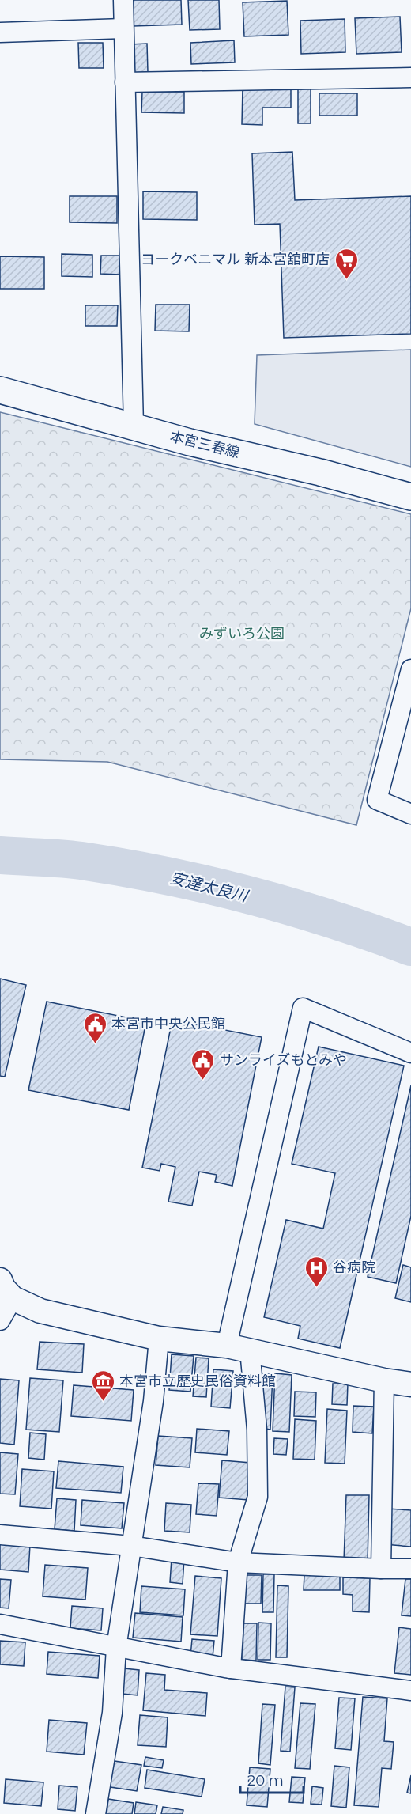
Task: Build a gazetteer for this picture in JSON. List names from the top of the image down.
{
  "streets": {
    "main road": ["本宮三春線"]
  },
  "water": ["安達太良川"],
  "parks": ["みずいろ公園"],
  "places": {
    "supermarket": ["ヨークベニマル 新本宮舘町店"],
    "public building": ["本宮市中央公民館", "サンライズもとみや"],
    "hospital": ["谷病院"],
    "museum": ["本宮市立歴史民俗資料館"]
  },
  "scale_bar": "20 m"
}
